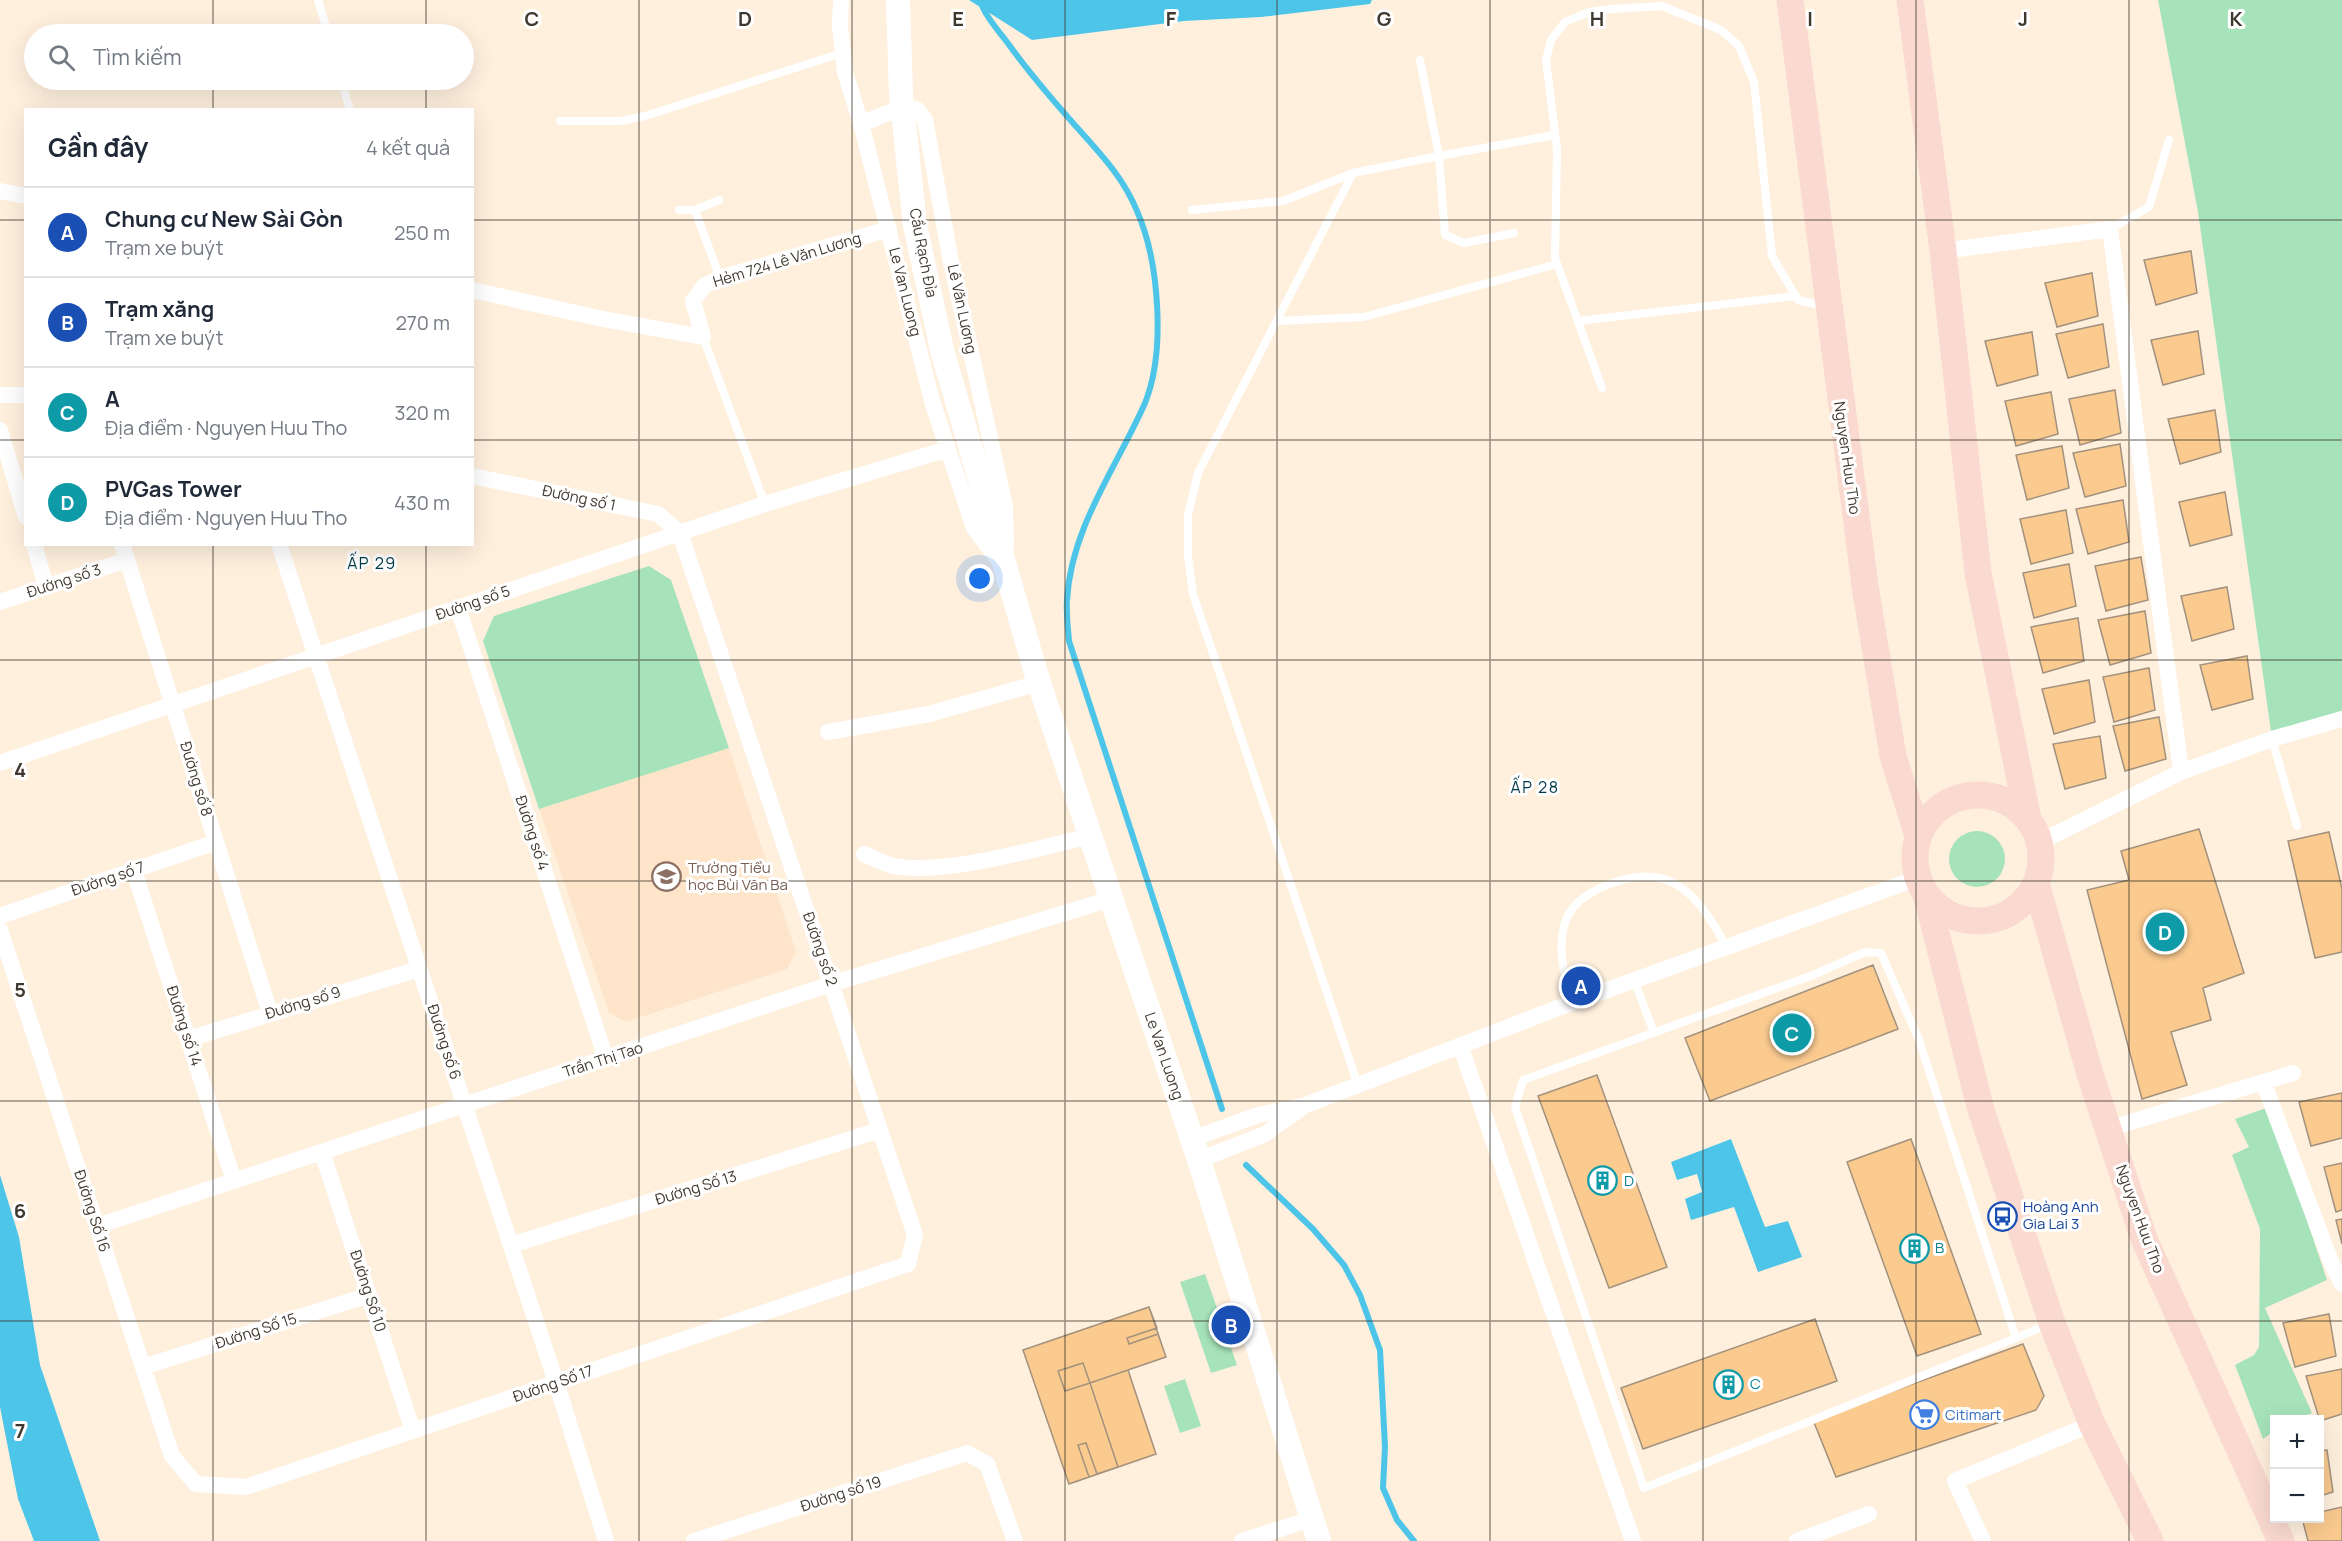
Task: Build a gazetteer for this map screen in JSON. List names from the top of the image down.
{
  "streets": {
    "main road": ["Cầu Rạch Đỉa", "Le Van Luong", "Nguyen Huu Tho"],
    "street": [
      "Hẻm 724 Lê Văn Lương",
      "Lê Văn Lương",
      "Đường số 1",
      "Đường số 3",
      "Đường số 5",
      "Đường số 8",
      "Đường số 4",
      "Đường số 7",
      "Đường số 2",
      "Đường số 9",
      "Đường số 14",
      "Đường số 6",
      "Trần Thị Tao",
      "Đường Số 13",
      "Đường Số 16",
      "Đường Số 10",
      "Đường Số 15",
      "Đường Số 17",
      "Đường số 19"
    ]
  },
  "crossings": [
    ["Cầu Rạch Đỉa", "Le Van Luong"],
    ["Hẻm 724 Lê Văn Lương", "Le Van Luong"],
    ["Hẻm 724 Lê Văn Lương", "Đường số 5"],
    ["Le Van Luong", "Lê Văn Lương"],
    ["Le Van Luong", "Đường số 5"],
    ["Le Van Luong", "Trần Thị Tao"],
    ["Đường số 1", "Đường số 5"],
    ["Đường số 1", "Đường số 2"],
    ["Đường số 3", "Đường số 8"],
    ["Đường số 5", "Đường số 8"],
    ["Đường số 5", "Đường số 4"],
    ["Đường số 5", "Đường số 2"],
    ["Đường số 5", "Đường số 6"],
    ["Đường số 8", "Đường số 7"],
    ["Đường số 8", "Đường số 9"],
    ["Đường số 4", "Trần Thị Tao"],
    ["Đường số 7", "Đường số 14"],
    ["Đường số 2", "Trần Thị Tao"],
    ["Đường số 2", "Đường Số 13"],
    ["Đường số 2", "Đường Số 17"],
    ["Đường số 9", "Đường số 14"],
    ["Đường số 9", "Đường số 6"],
    ["Đường số 14", "Trần Thị Tao"],
    ["Đường số 6", "Trần Thị Tao"],
    ["Đường số 6", "Đường Số 13"],
    ["Đường số 6", "Đường Số 17"],
    ["Trần Thị Tao", "Đường Số 16"],
    ["Trần Thị Tao", "Đường Số 10"],
    ["Đường Số 16", "Đường Số 15"],
    ["Đường Số 16", "Đường Số 17"],
    ["Đường Số 10", "Đường Số 15"],
    ["Đường Số 10", "Đường Số 17"]
  ],
  "districts": ["ẤP 29", "ẤP 28"],
  "places": {
    "school or university": ["Trường Tiểu học Bùi Văn Ba"],
    "building": ["D", "B", "C"],
    "bus stop": ["Hoàng Anh Gia Lai 3"],
    "supermarket": ["Citimart"]
  },
  "page": {
    "search": "Tìm kiếm",
    "heading": ["Gần đây", "4 kết quả"],
    "list": [
      {
        "mark": "A",
        "name": "Chung cư New Sài Gòn",
        "note": "Trạm xe buýt",
        "value": "250 m"
      },
      {
        "mark": "B",
        "name": "Trạm xăng",
        "note": "Trạm xe buýt",
        "value": "270 m"
      },
      {
        "mark": "C",
        "name": "A",
        "note": "Địa điểm · Nguyen Huu Tho",
        "value": "320 m"
      },
      {
        "mark": "D",
        "name": "PVGas Tower",
        "note": "Địa điểm · Nguyen Huu Tho",
        "value": "430 m"
      }
    ],
    "pins": [
      "D",
      "A",
      "C",
      "B"
    ],
    "map_buttons": ["+", "−"]
  },
  "grid": {
    "columns": [
      "C",
      "D",
      "E",
      "F",
      "G",
      "H",
      "I",
      "J",
      "K"
    ],
    "rows": [
      "4",
      "5",
      "6",
      "7"
    ]
  }
}
